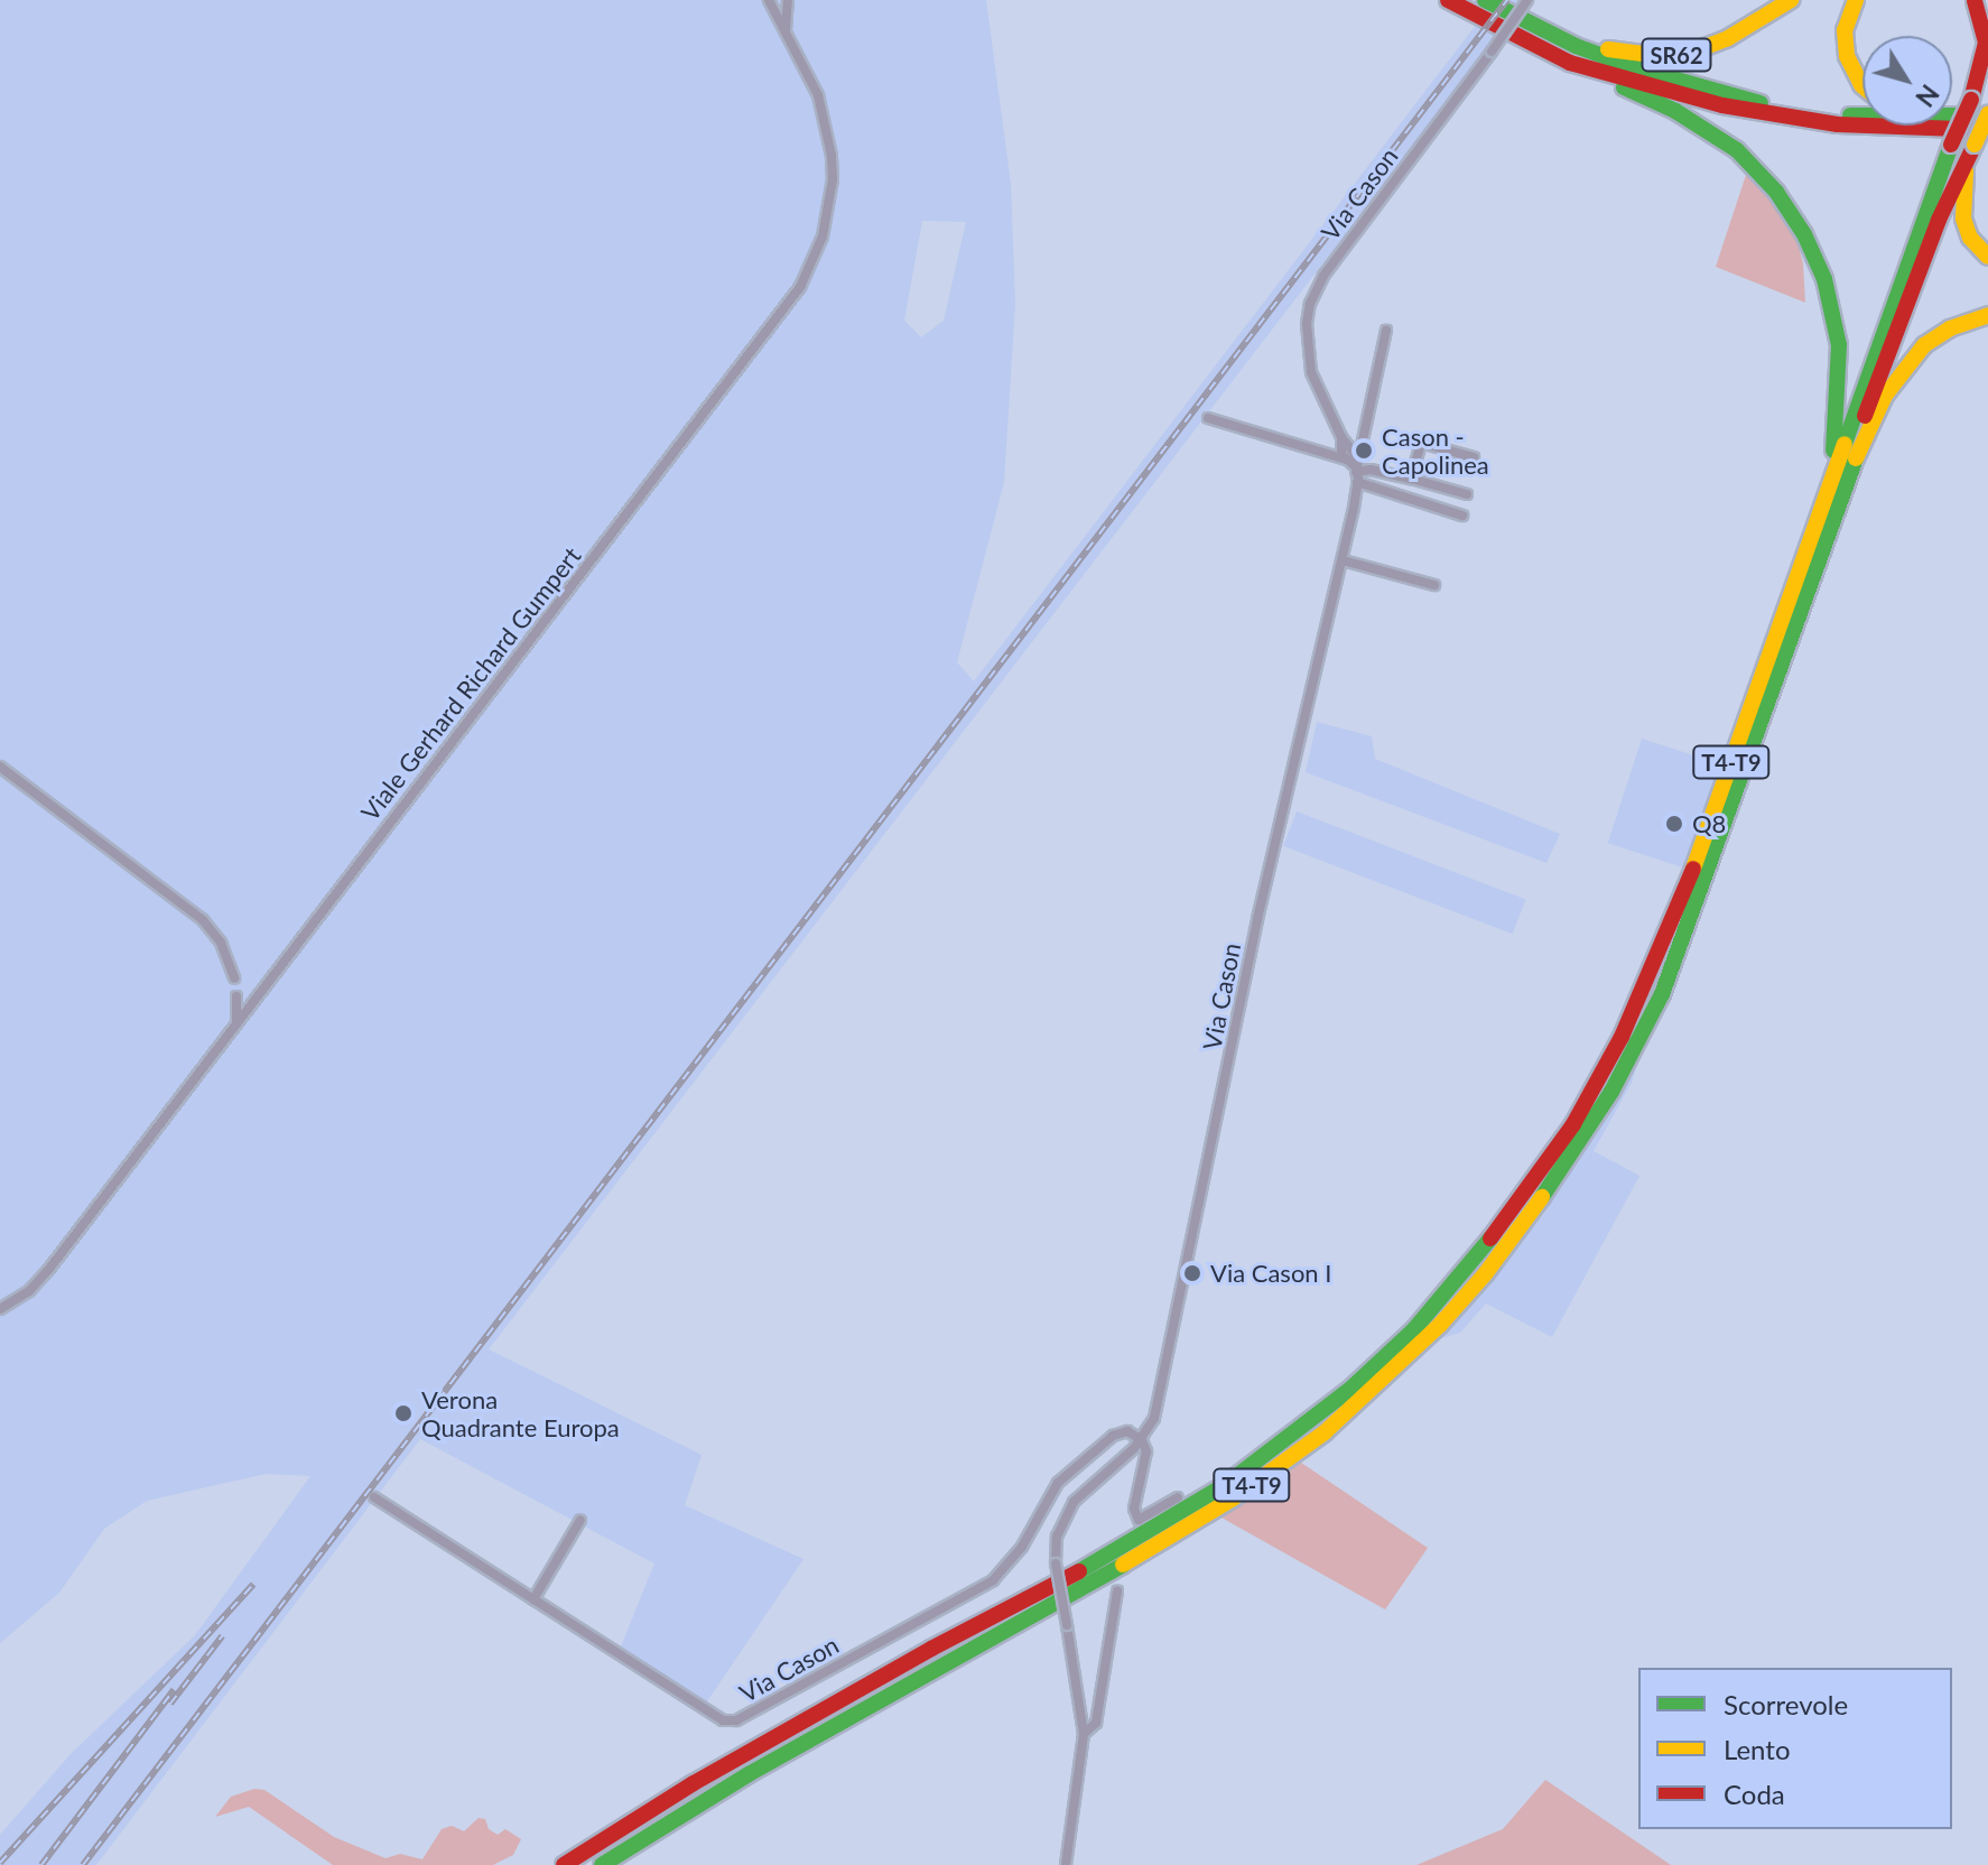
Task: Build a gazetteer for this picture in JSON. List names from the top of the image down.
{
  "streets": {
    "highway": ["SR62", "T4-T9"],
    "street": ["Via Cason", "Viale Gerhard Richard Gumpert"]
  },
  "places": [
    "Cason - Capolinea",
    "Q8",
    "Via Cason I",
    "Verona Quadrante Europa"
  ],
  "legend": ["Scorrevole", "Lento", "Coda"],
  "north": "bottom right"
}
